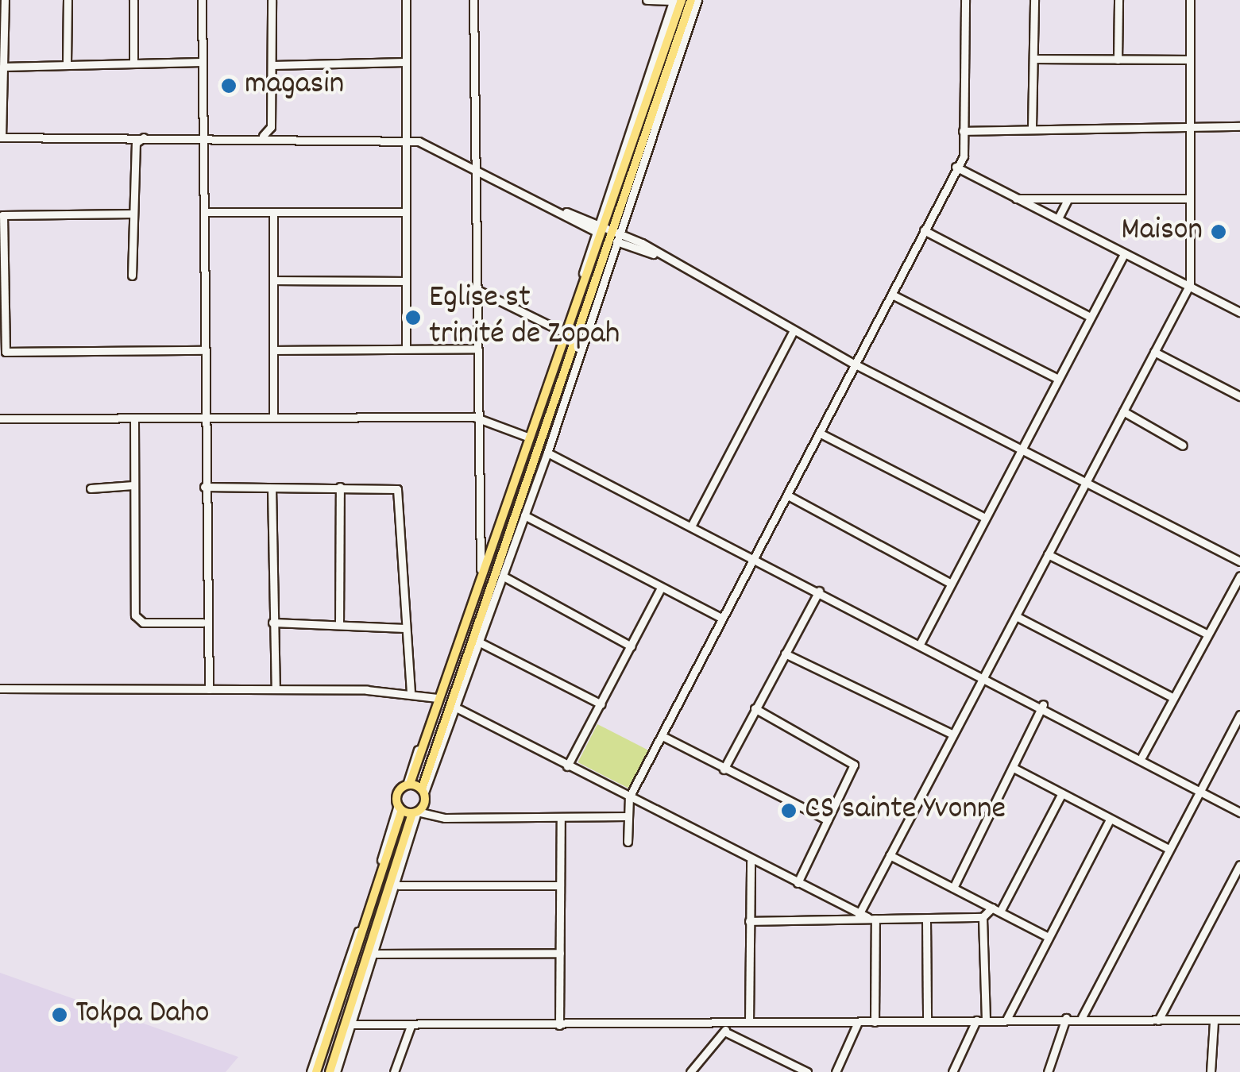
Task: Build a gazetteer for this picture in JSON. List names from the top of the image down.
{
  "places": [
    "magasin",
    "Maison",
    "Eglise st trinité de Zopah",
    "CS sainte Yvonne",
    "Tokpa Daho"
  ]
}
